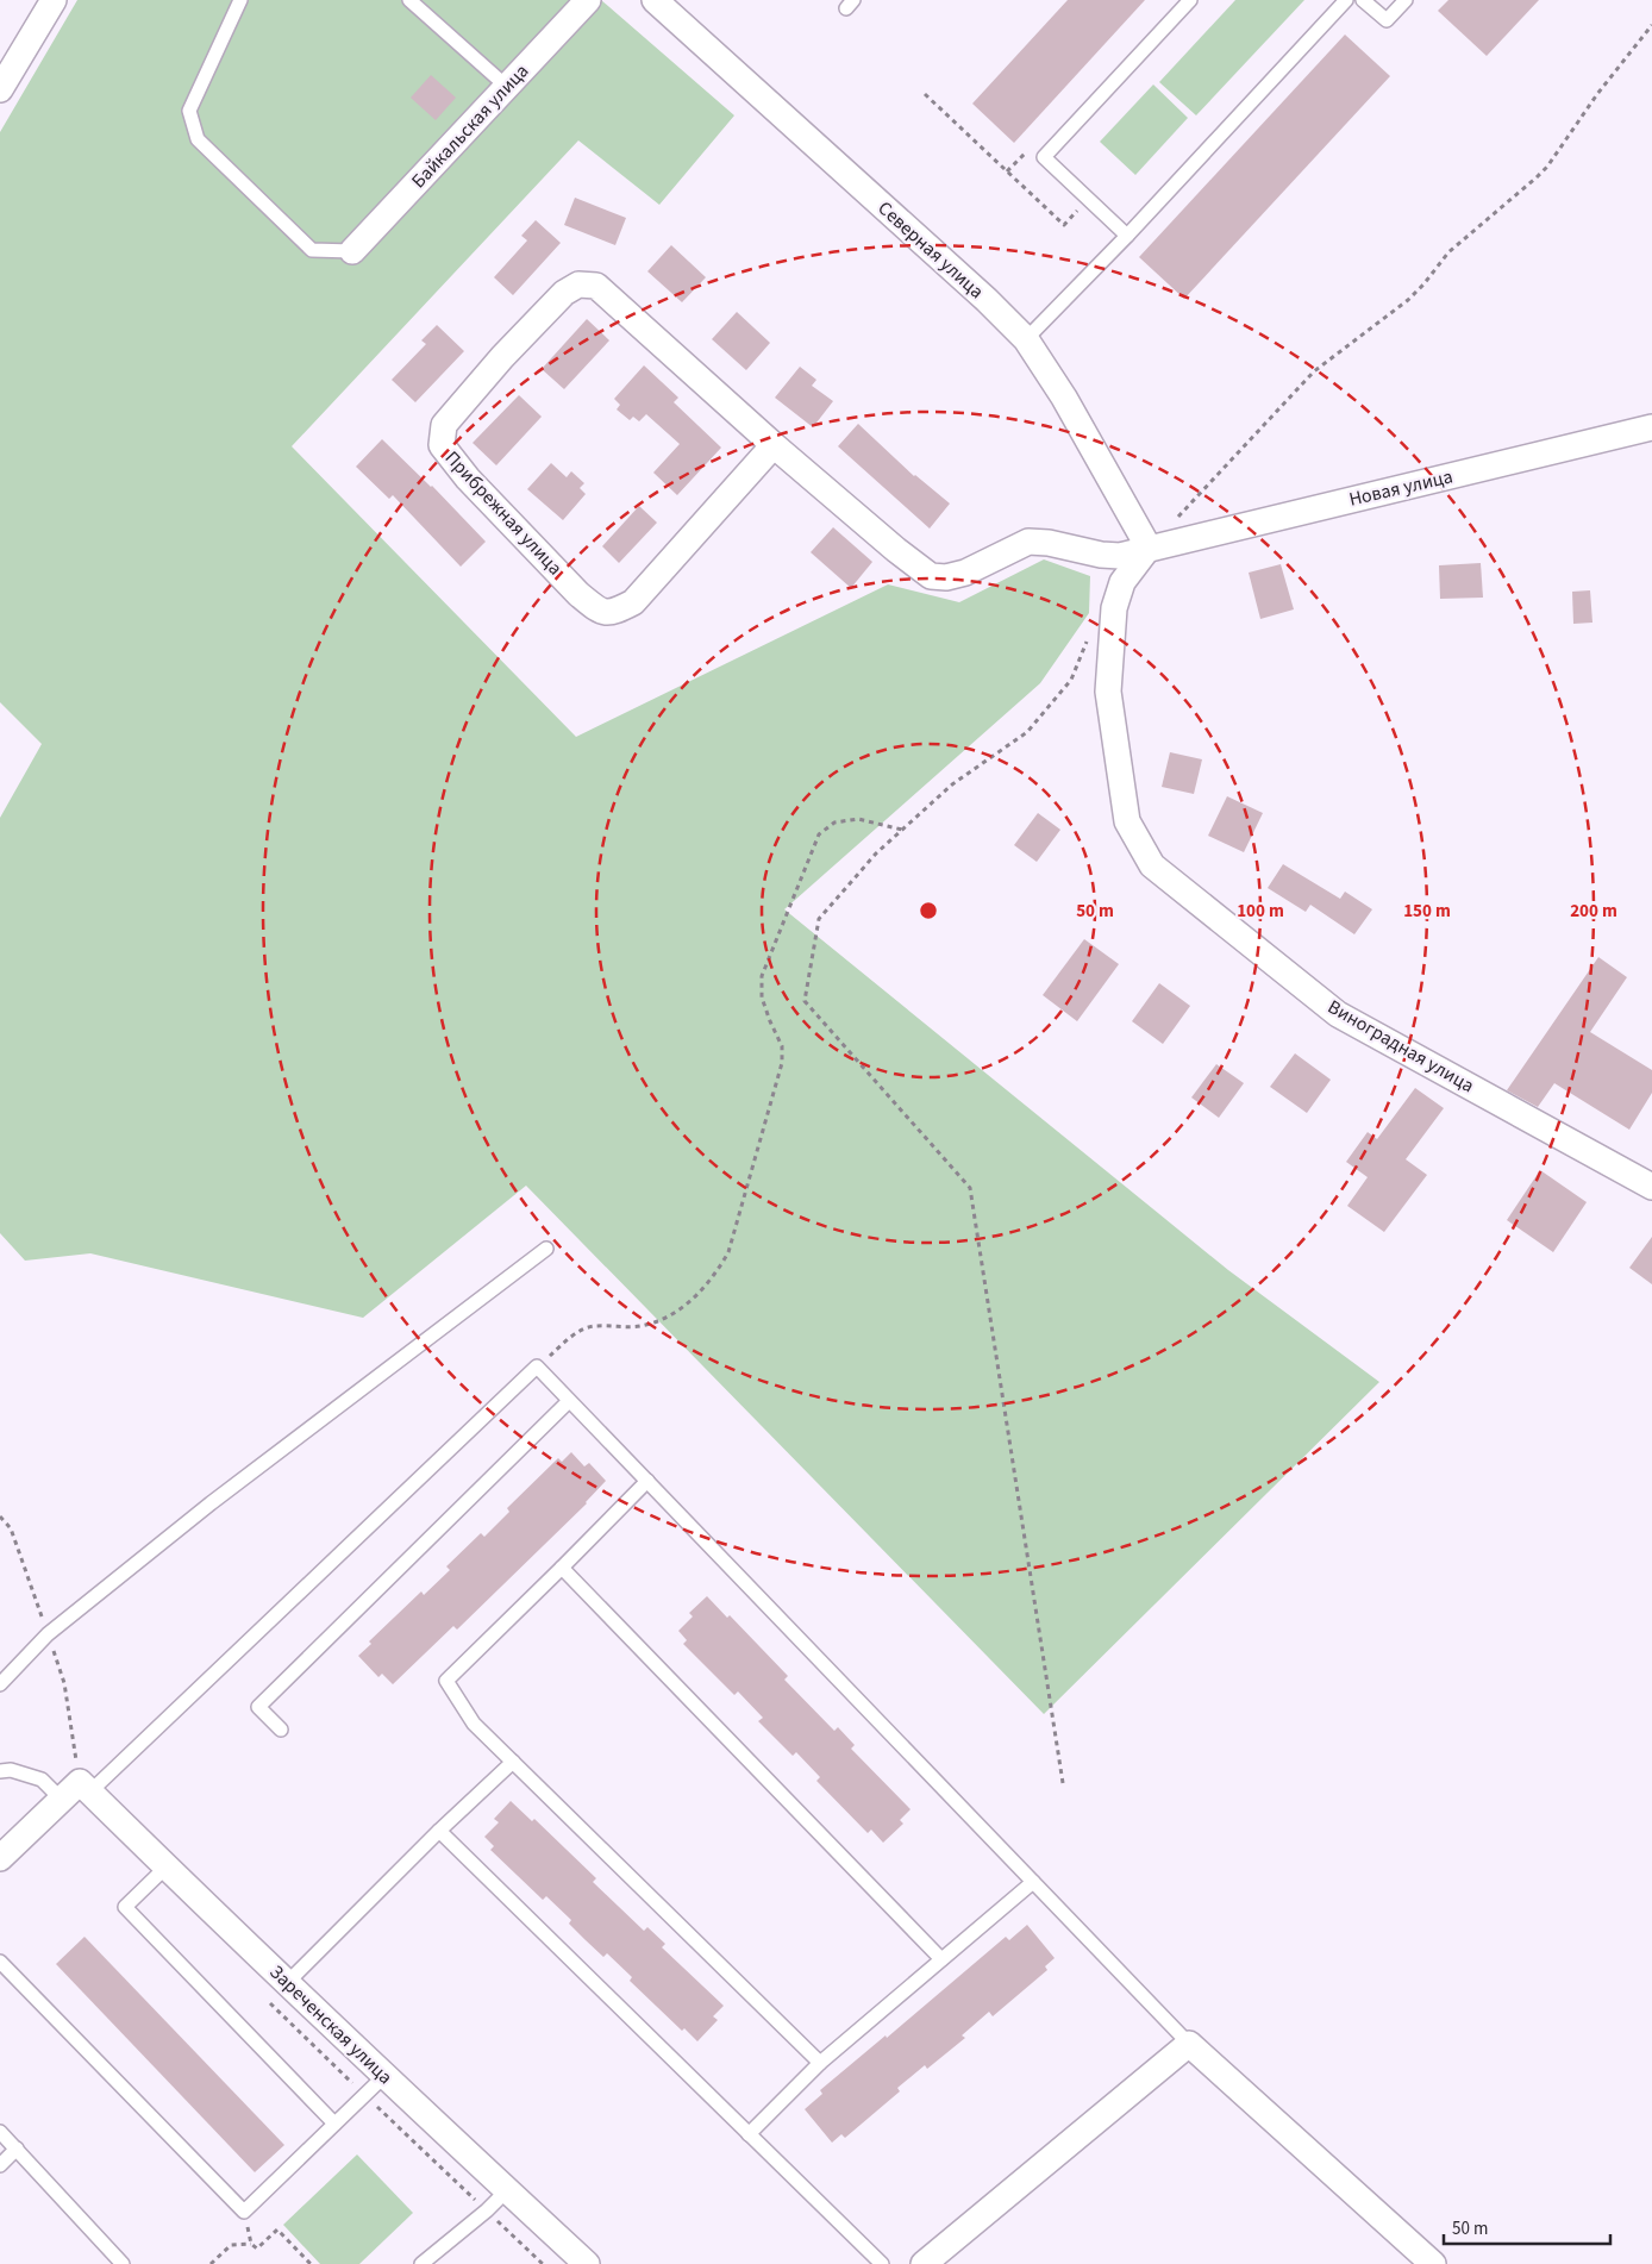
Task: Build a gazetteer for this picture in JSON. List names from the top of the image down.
{
  "streets": {
    "street": [
      "Байкальская улица",
      "Северная улица",
      "Новая улица",
      "Прибрежная улица",
      "Виноградная улица",
      "Зареченская улица"
    ]
  },
  "crossings": [
    ["Северная улица", "Новая улица"],
    ["Северная улица", "Прибрежная улица"],
    ["Северная улица", "Виноградная улица"],
    ["Новая улица", "Прибрежная улица"],
    ["Новая улица", "Виноградная улица"],
    ["Прибрежная улица", "Виноградная улица"]
  ],
  "scale_bar": "50 m",
  "rings": [
    "50 m",
    "100 m",
    "150 m",
    "200 m"
  ]
}
